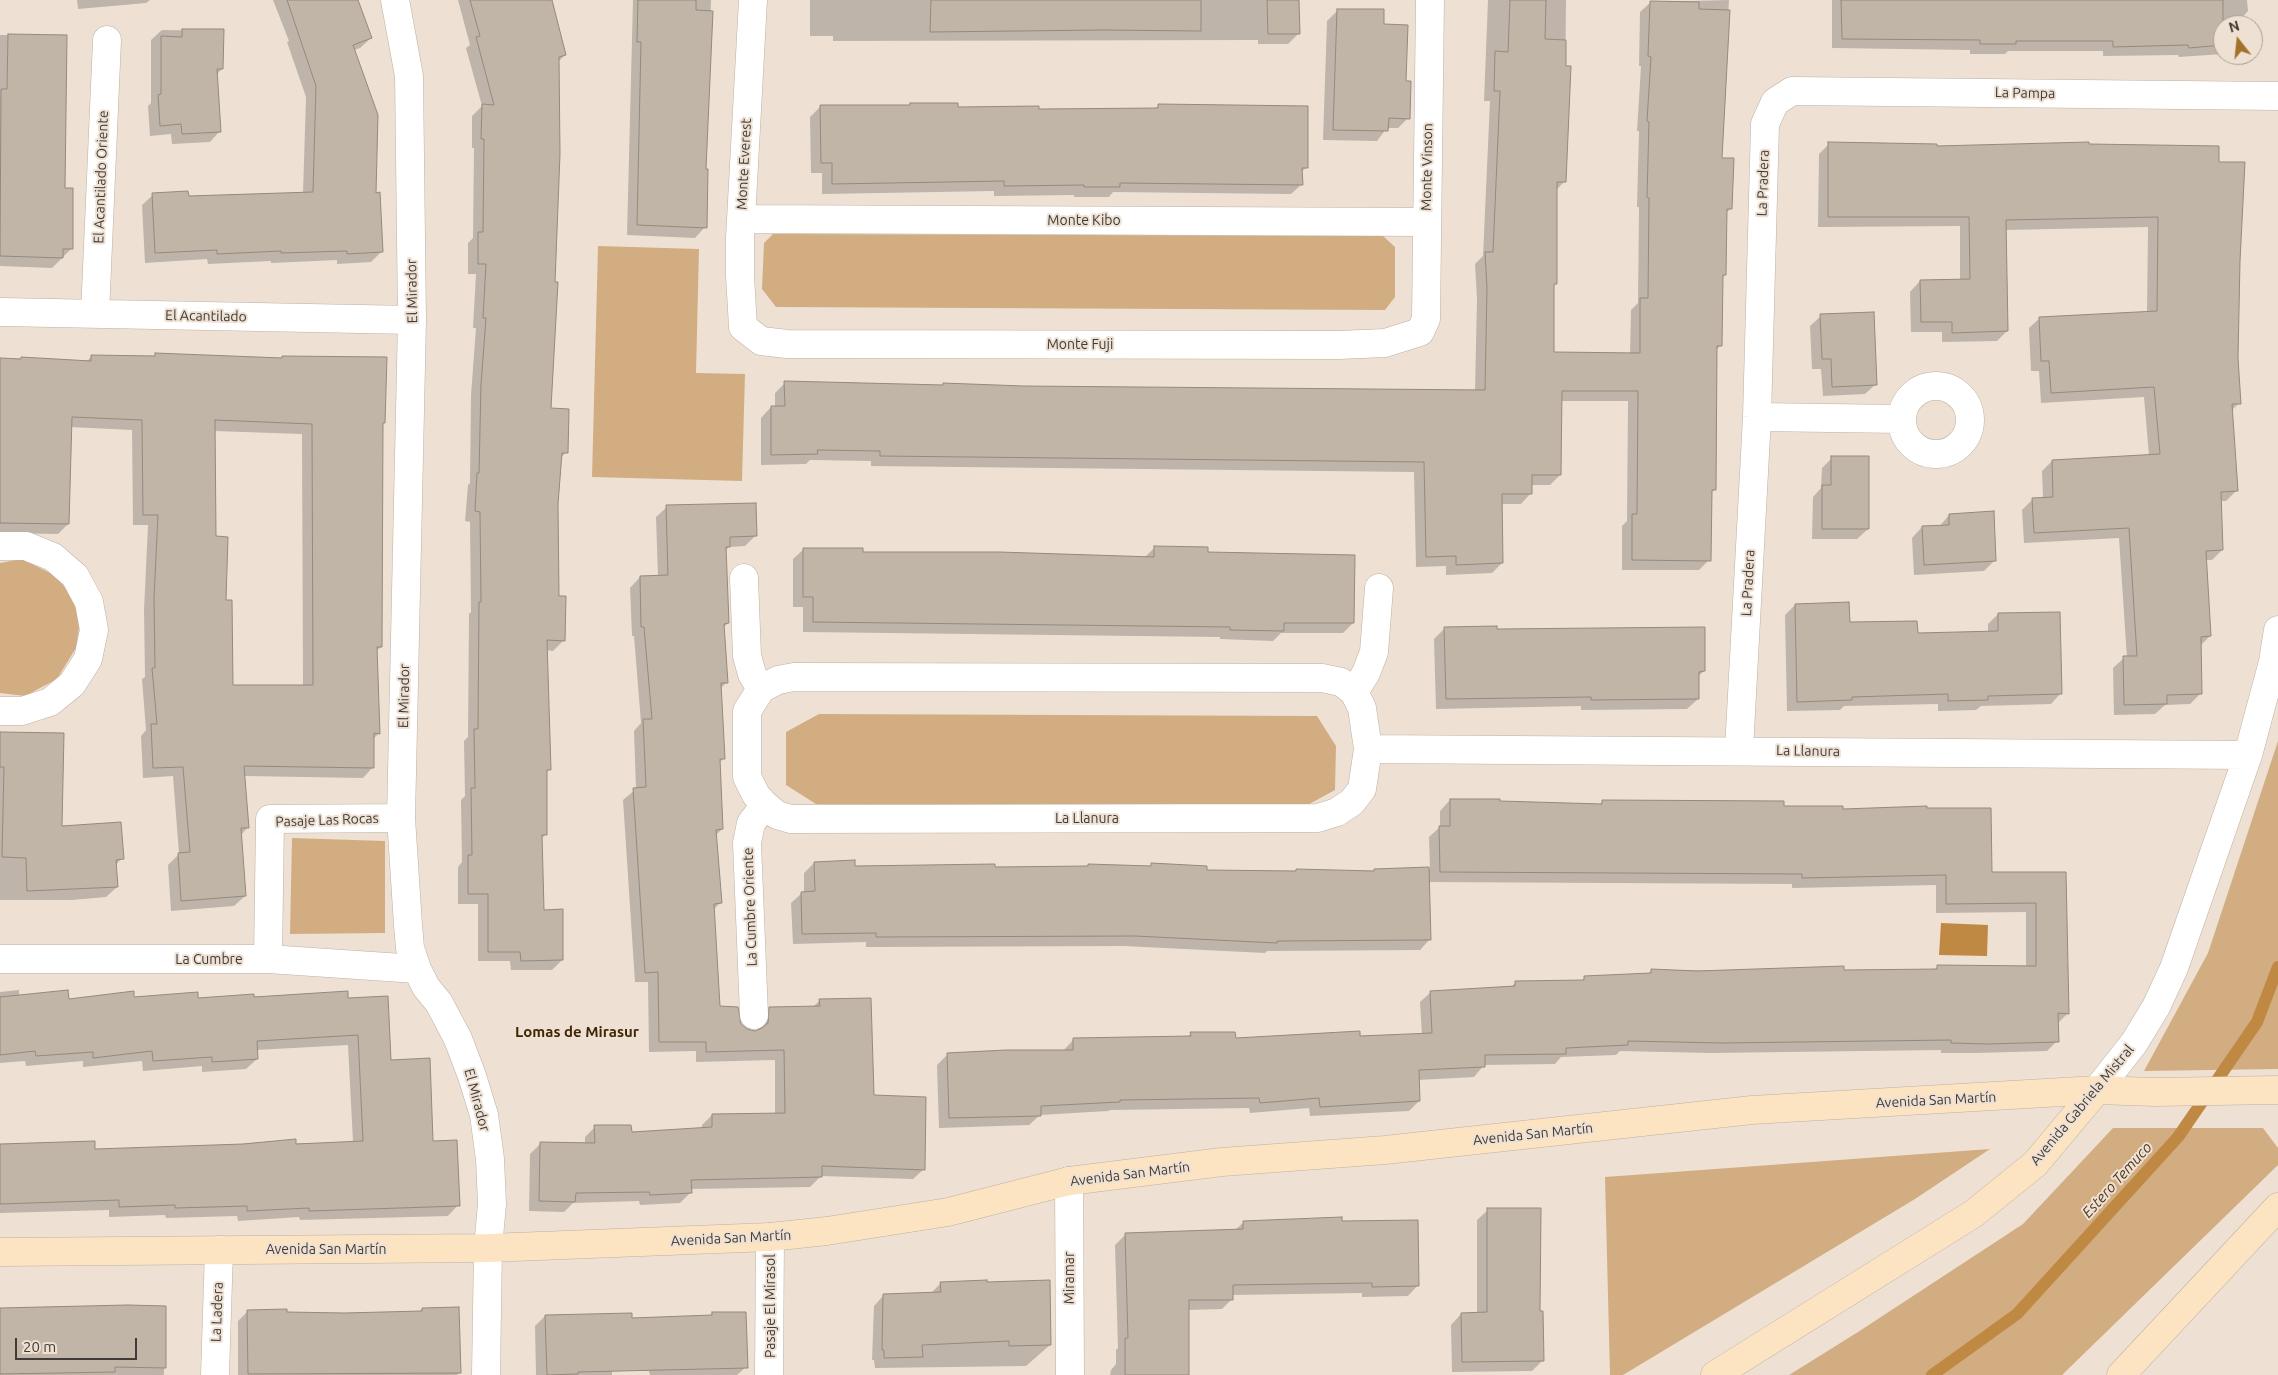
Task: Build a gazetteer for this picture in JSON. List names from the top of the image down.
{
  "streets": {
    "street": [
      "La Pampa",
      "Monte Everest",
      "Monte Vinson",
      "El Acantilado Oriente",
      "La Pradera",
      "Monte Kibo",
      "El Mirador",
      "El Acantilado",
      "Monte Fuji",
      "La Llanura",
      "Pasaje Las Rocas",
      "La Cumbre Oriente",
      "La Cumbre",
      "Avenida San Martín",
      "Avenida Gabriela Mistral",
      "Miramar",
      "Pasaje El Mirasol",
      "La Ladera"
    ]
  },
  "crossings": [
    ["La Pampa", "La Pradera"],
    ["Monte Everest", "Monte Kibo"],
    ["Monte Everest", "Monte Fuji"],
    ["Monte Vinson", "Monte Kibo"],
    ["Monte Vinson", "Monte Fuji"],
    ["El Acantilado Oriente", "El Acantilado"],
    ["La Pradera", "La Llanura"],
    ["El Mirador", "El Acantilado"],
    ["El Mirador", "Pasaje Las Rocas"],
    ["El Mirador", "La Cumbre"],
    ["El Mirador", "Avenida San Martín"],
    ["La Llanura", "La Cumbre Oriente"],
    ["La Llanura", "Avenida Gabriela Mistral"],
    ["Pasaje Las Rocas", "La Cumbre"],
    ["Avenida San Martín", "Avenida Gabriela Mistral"],
    ["Avenida San Martín", "Miramar"],
    ["Avenida San Martín", "Pasaje El Mirasol"],
    ["Avenida San Martín", "La Ladera"]
  ],
  "districts": ["Lomas de Mirasur"],
  "water": ["Estero Temuco"],
  "scale_bar": "20 m",
  "north": "top"
}
